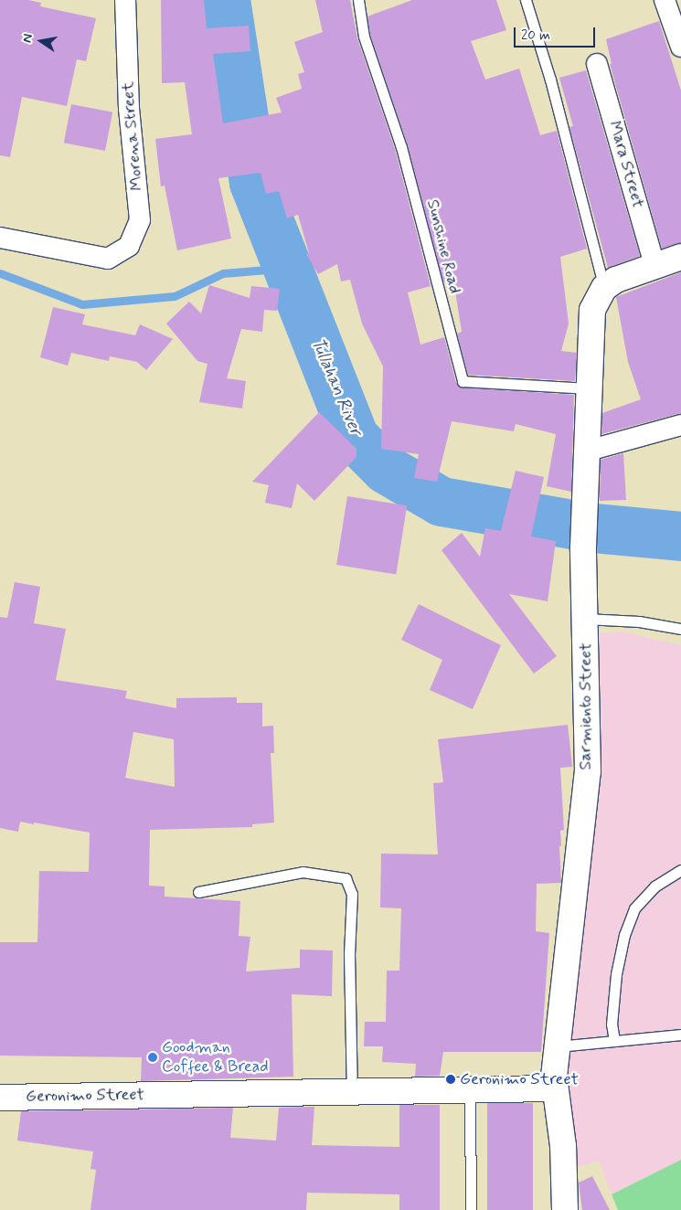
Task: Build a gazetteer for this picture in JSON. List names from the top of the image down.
{
  "streets": {
    "street": [
      "Morena Street",
      "Mara Street",
      "Sarmiento Street",
      "Geronimo Street"
    ],
    "lane": ["Sunshine Road"]
  },
  "crossings": [
    ["Sunshine Road", "Sarmiento Street"],
    ["Sarmiento Street", "Geronimo Street"]
  ],
  "water": ["Tullahan River"],
  "places": ["Goodman Coffee & Bread", "Geronimo Street"],
  "scale_bar": "20 m",
  "north": "left"
}
